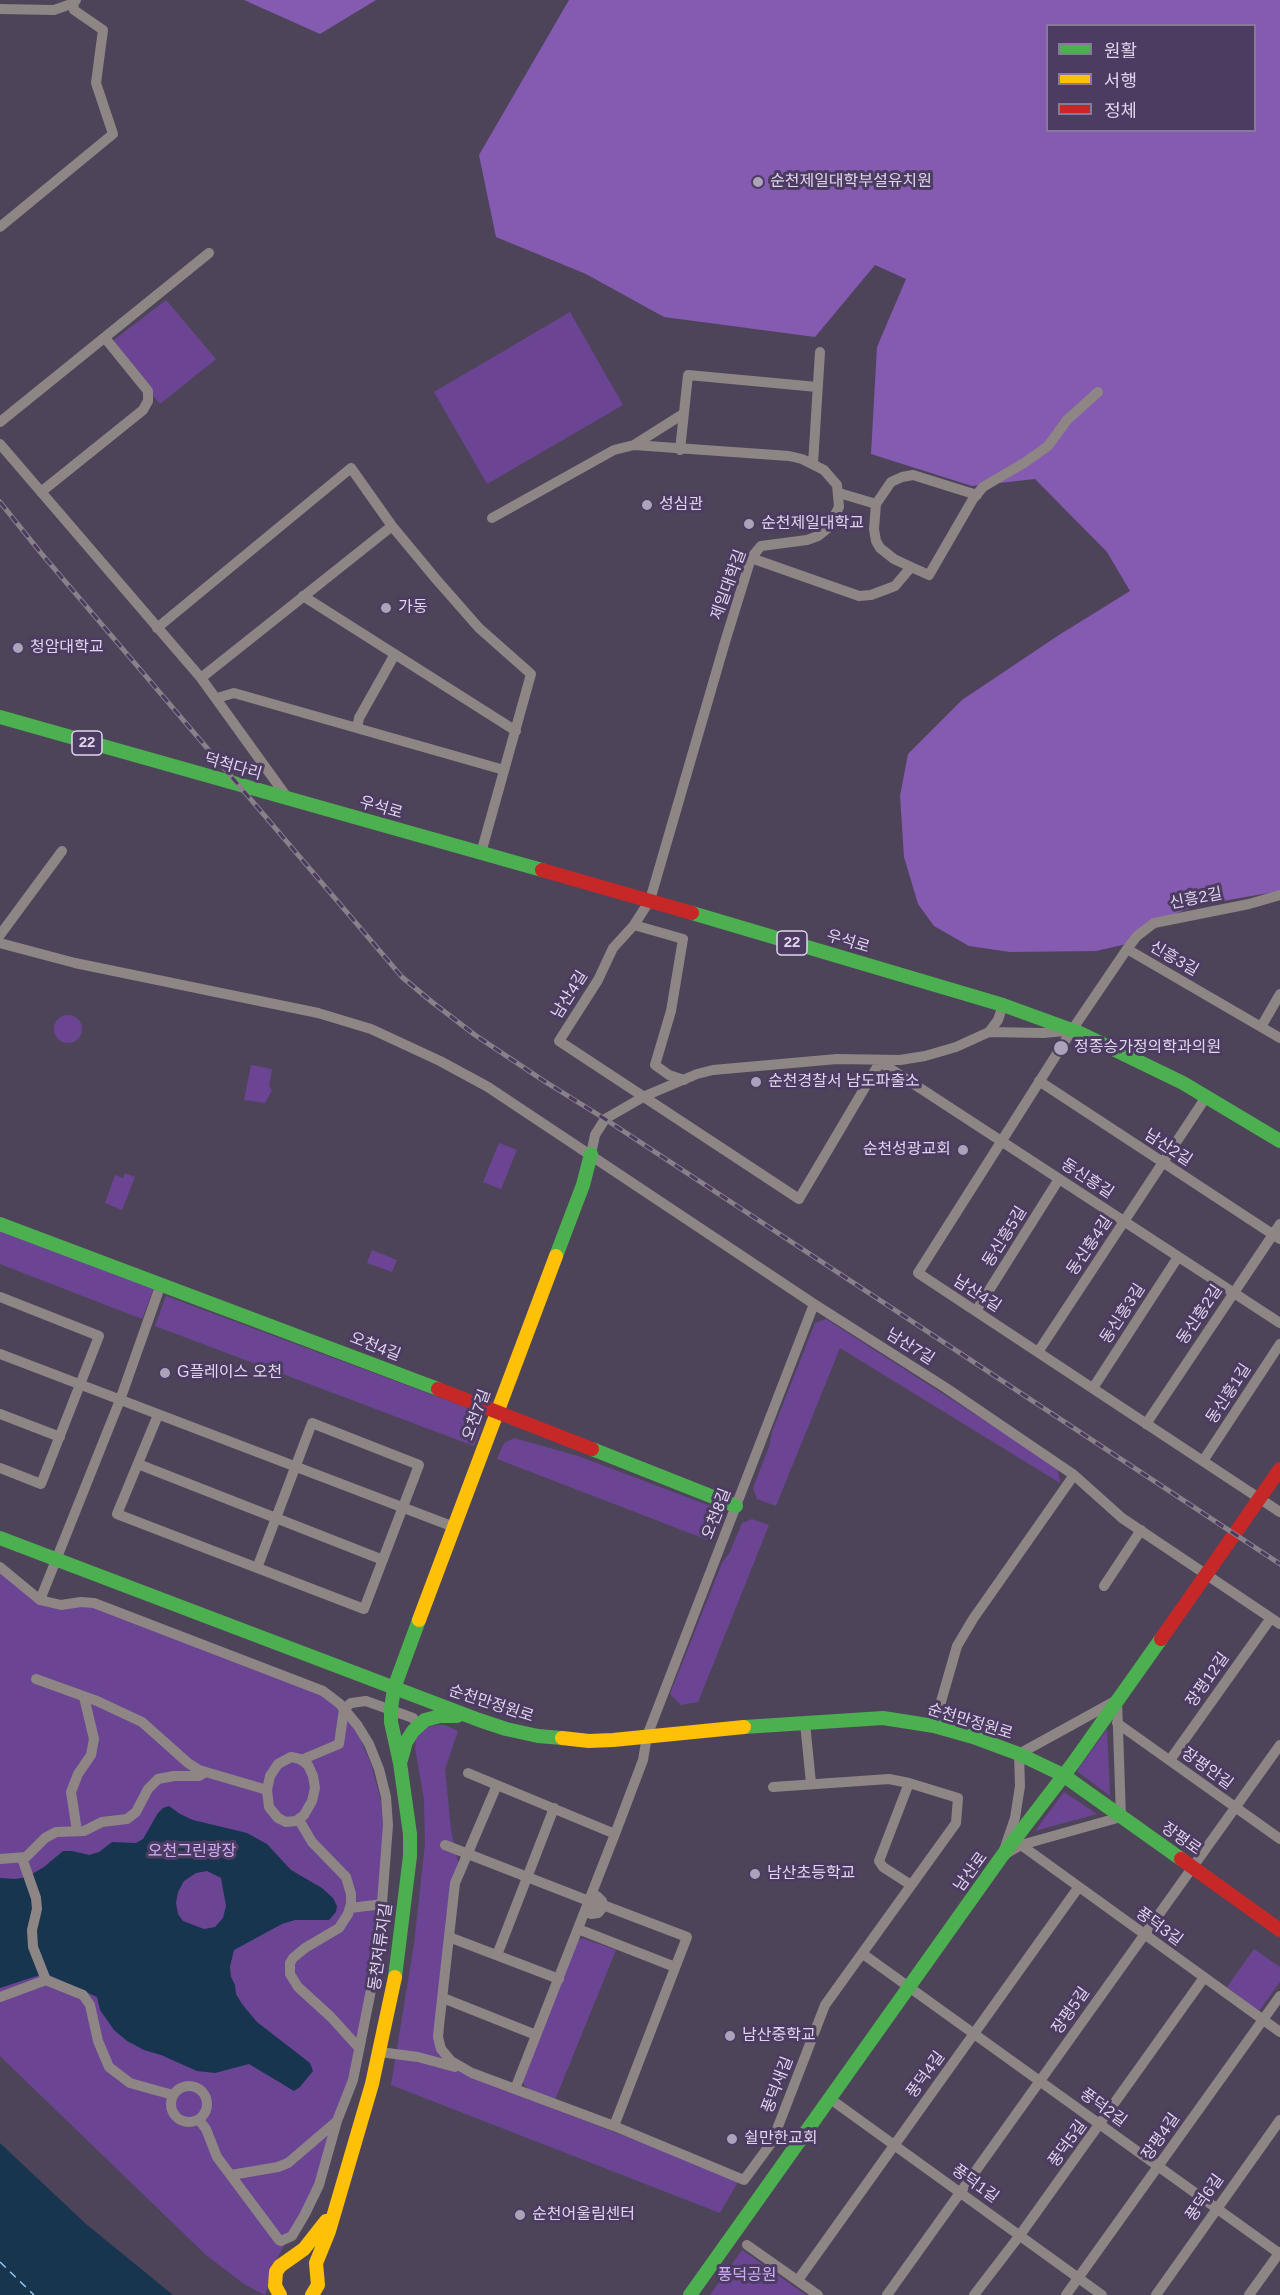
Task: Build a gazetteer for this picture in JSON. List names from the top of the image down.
{
  "streets": {
    "main road": [
      "22",
      "덕척다리",
      "우석로",
      "오천4길",
      "오천7길",
      "순천만정원로",
      "장평로",
      "남산로",
      "동천저류지길"
    ],
    "street": [
      "제일대학길",
      "신흥2길",
      "신흥3길",
      "남산4길",
      "남산2길",
      "동신흥길",
      "동신흥5길",
      "동신흥4길",
      "동신흥3길",
      "동신흥2길",
      "남산7길",
      "동신흥1길",
      "오천8길",
      "장평12길",
      "장평안길",
      "풍덕3길",
      "장평5길",
      "풍덕4길",
      "풍덕새길",
      "풍덕2길",
      "장평4길",
      "풍덕5길",
      "풍덕1길",
      "풍덕6길"
    ]
  },
  "crossings": [
    ["제일대학길", "우석로"],
    ["제일대학길", "남산4길"],
    ["덕척다리", "우석로"],
    ["우석로", "신흥3길"],
    ["우석로", "남산4길"],
    ["우석로", "동신흥4길"],
    ["신흥2길", "신흥3길"],
    ["신흥3길", "남산4길"],
    ["남산4길", "남산2길"],
    ["남산4길", "동신흥길"],
    ["남산4길", "동신흥5길"],
    ["남산4길", "동신흥4길"],
    ["남산4길", "동신흥3길"],
    ["남산4길", "동신흥2길"],
    ["남산4길", "동신흥1길"],
    ["남산4길", "남산로"],
    ["남산2길", "동신흥4길"],
    ["남산2길", "동신흥2길"],
    ["동신흥길", "동신흥5길"],
    ["동신흥길", "동신흥4길"],
    ["동신흥길", "동신흥3길"],
    ["동신흥길", "동신흥2길"],
    ["오천4길", "오천7길"],
    ["오천4길", "오천8길"],
    ["남산7길", "오천7길"],
    ["남산7길", "오천8길"],
    ["남산7길", "장평12길"],
    ["남산7길", "남산로"],
    ["오천7길", "순천만정원로"],
    ["오천7길", "동천저류지길"],
    ["오천8길", "순천만정원로"],
    ["장평12길", "장평안길"],
    ["순천만정원로", "장평로"],
    ["순천만정원로", "남산로"],
    ["순천만정원로", "동천저류지길"],
    ["장평안길", "장평5길"],
    ["장평로", "남산로"],
    ["장평로", "장평5길"],
    ["남산로", "풍덕2길"],
    ["남산로", "풍덕1길"],
    ["풍덕3길", "장평5길"],
    ["풍덕3길", "풍덕4길"],
    ["풍덕3길", "장평4길"],
    ["풍덕3길", "풍덕5길"],
    ["장평5길", "풍덕2길"],
    ["장평5길", "풍덕1길"],
    ["풍덕4길", "풍덕2길"],
    ["풍덕4길", "풍덕1길"],
    ["풍덕새길", "풍덕2길"],
    ["풍덕2길", "장평4길"],
    ["풍덕2길", "풍덕5길"],
    ["풍덕2길", "풍덕6길"],
    ["장평4길", "풍덕1길"],
    ["풍덕5길", "풍덕1길"]
  ],
  "parks": ["오천그린광장", "풍덕공원"],
  "places": [
    "순천제일대학부설유치원",
    "성심관",
    "순천제일대학교",
    "가동",
    "청암대학교",
    "정종승가정의학과의원",
    "순천경찰서 남도파출소",
    "순천성광교회",
    "G플레이스 오천",
    "남산초등학교",
    "남산중학교",
    "쉴만한교회",
    "순천어울림센터"
  ],
  "legend": ["원활", "서행", "정체"]
}
